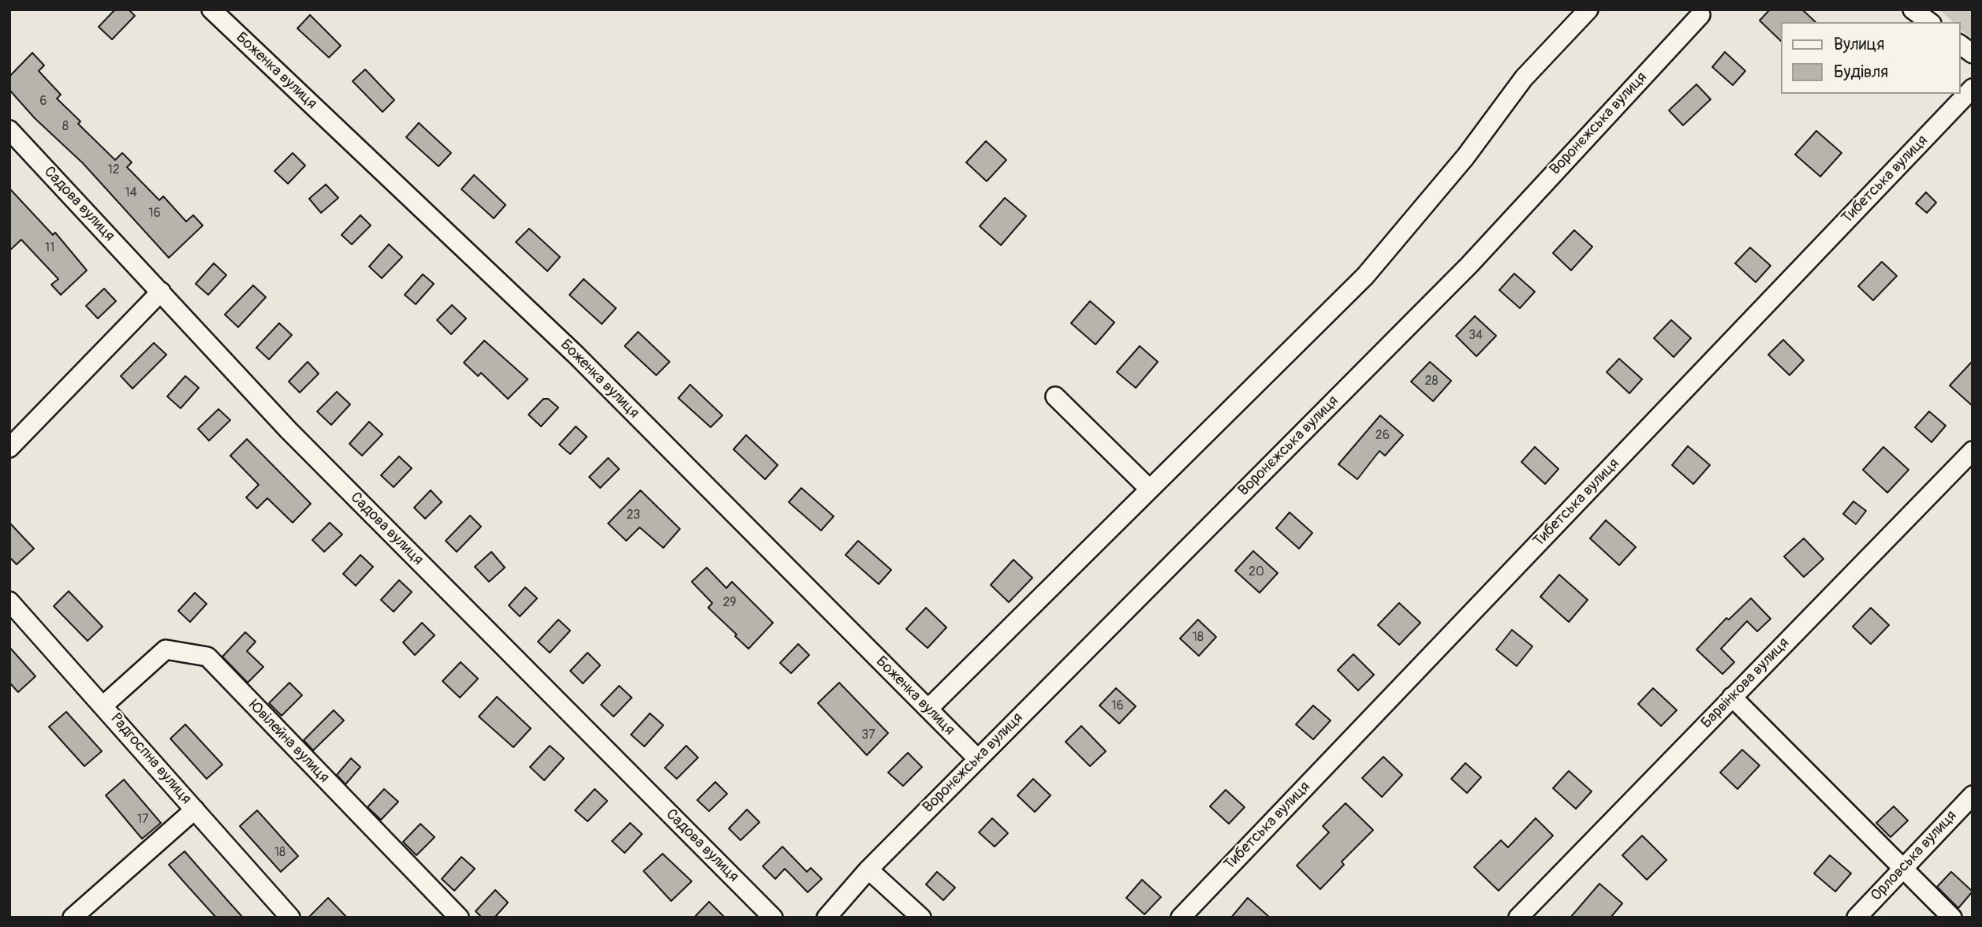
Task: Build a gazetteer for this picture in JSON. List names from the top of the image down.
{
  "streets": {
    "street": [
      "Боженка вулиця",
      "Воронєжська вулиця",
      "Тибетська вулиця",
      "Садова вулиця",
      "Барвінкова вулиця",
      "Ювілейна вулиця",
      "Радгоспна вулиця",
      "Орловська вулиця"
    ]
  },
  "crossings": [
    ["Боженка вулиця", "Воронєжська вулиця"],
    ["Ювілейна вулиця", "Радгоспна вулиця"]
  ],
  "house_numbers": [
    "6",
    "8",
    "12",
    "14",
    "16",
    "11",
    "34",
    "28",
    "26",
    "23",
    "20",
    "29",
    "18",
    "16",
    "37",
    "17",
    "18"
  ],
  "legend": ["Вулиця", "Будівля"]
}
